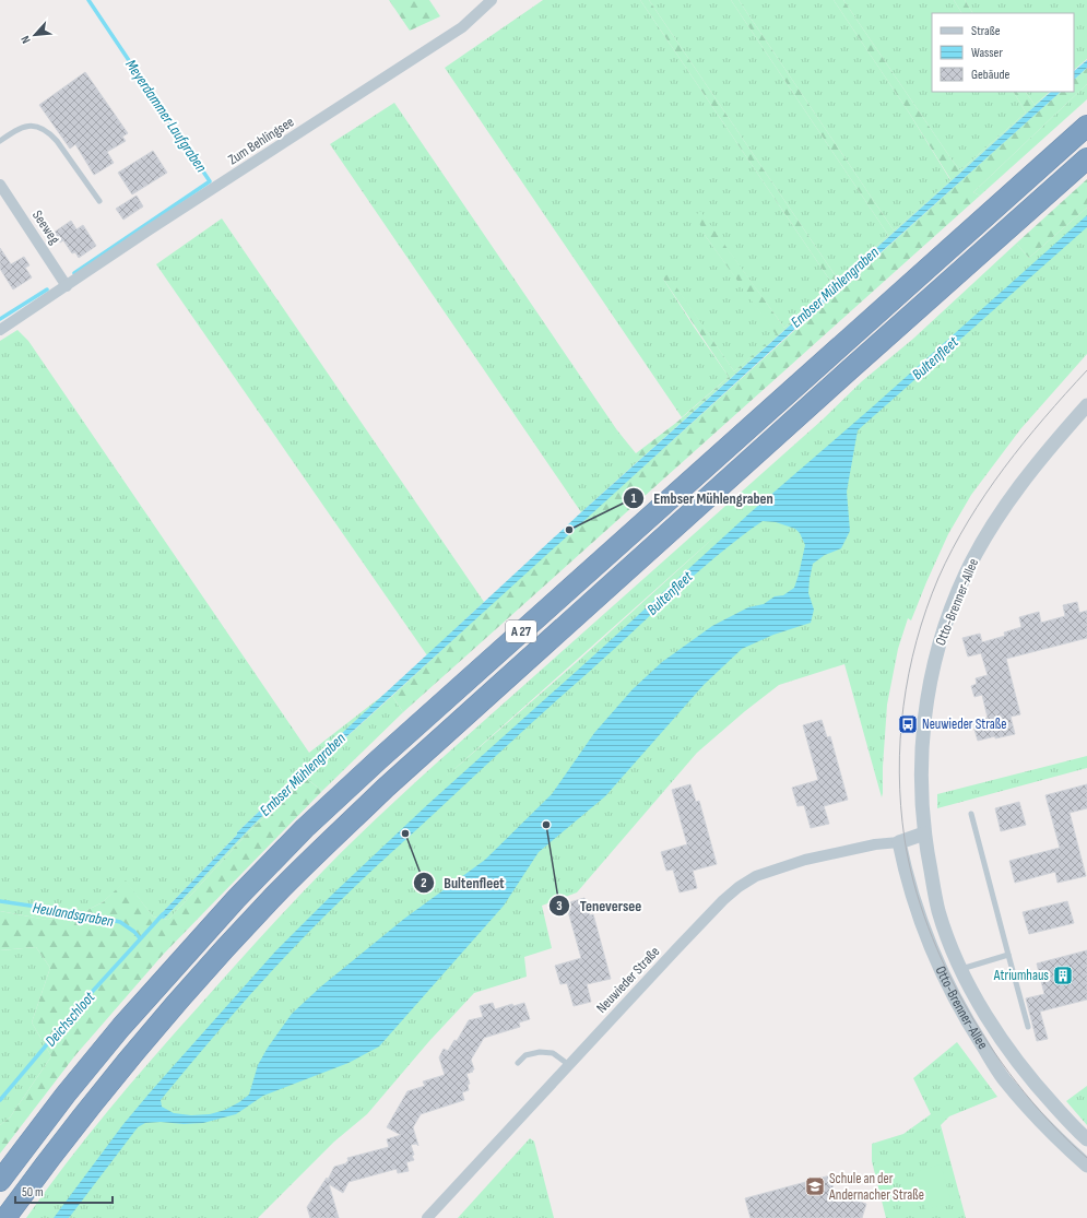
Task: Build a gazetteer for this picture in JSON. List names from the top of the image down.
{
  "streets": {
    "highway": ["A 27"],
    "street": [
      "Zum Behlingsee",
      "Seeweg",
      "Otto-Brenner-Allee",
      "Neuwieder Straße"
    ]
  },
  "crossings": [
    ["Zum Behlingsee", "Seeweg"],
    ["Otto-Brenner-Allee", "Neuwieder Straße"]
  ],
  "water": [
    "Meyerdammer Laufgraben",
    "Embser Mühlengraben",
    "Bultenfleet",
    "Heulandsgraben",
    "Deichschloot"
  ],
  "places": {
    "other": ["Embser Mühlengraben", "Teneversee", "Bultenfleet"],
    "bus stop": ["Neuwieder Straße"],
    "building": ["Atriumhaus"],
    "school or university": ["Schule an der Andernacher Straße"]
  },
  "legend": ["Straße", "Wasser", "Gebäude"],
  "scale_bar": "50 m",
  "north": "bottom left"
}
